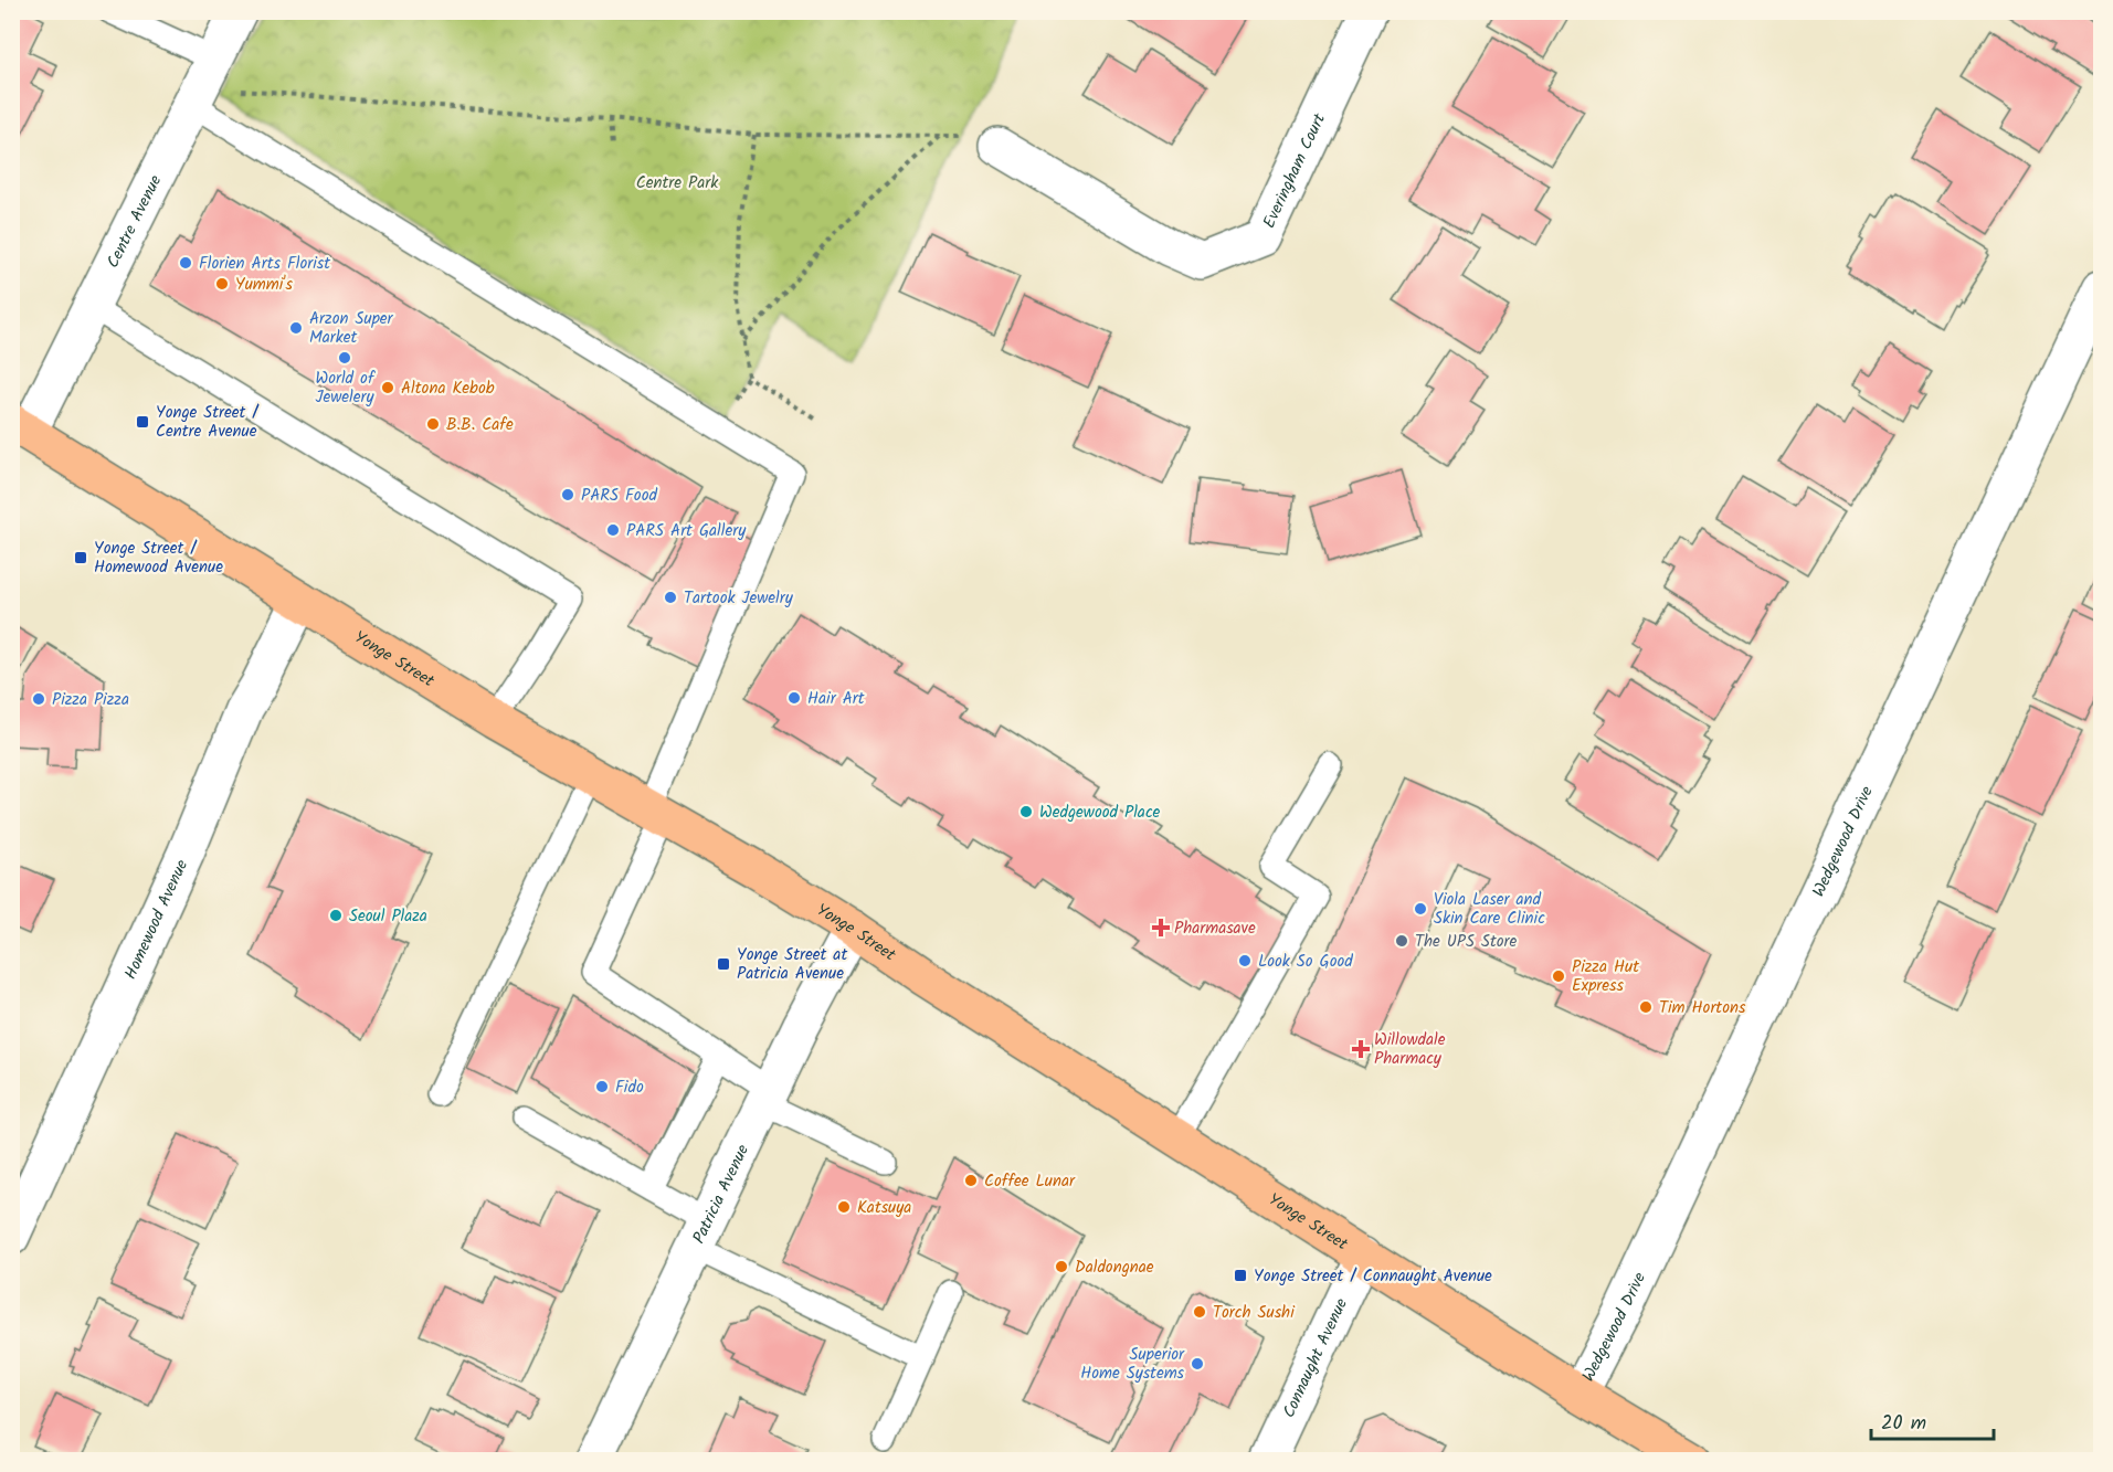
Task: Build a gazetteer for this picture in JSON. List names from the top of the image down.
{
  "streets": {
    "main road": ["Yonge Street"],
    "street": [
      "Everingham Court",
      "Centre Avenue",
      "Wedgewood Drive",
      "Homewood Avenue",
      "Patricia Avenue",
      "Connaught Avenue"
    ]
  },
  "crossings": [
    ["Centre Avenue", "Yonge Street"],
    ["Yonge Street", "Wedgewood Drive"],
    ["Yonge Street", "Homewood Avenue"],
    ["Yonge Street", "Patricia Avenue"],
    ["Yonge Street", "Connaught Avenue"]
  ],
  "parks": ["Centre Park"],
  "places": {
    "other": [
      "Florien Arts Florist",
      "Yummi's",
      "Arzon Super Market",
      "World of Jewelery",
      "Altona Kebob",
      "B.B. Cafe",
      "PARS Food",
      "PARS Art Gallery",
      "Tartook Jewelry",
      "Hair Art",
      "Pizza Pizza",
      "Wedgewood Place",
      "Viola Laser and Skin Care Clinic",
      "Seoul Plaza",
      "The UPS Store",
      "Look So Good",
      "Pizza Hut Express",
      "Tim Hortons",
      "Fido",
      "Coffee Lunar",
      "Katsuya",
      "Daldongnae",
      "Torch Sushi",
      "Superior Home Systems"
    ],
    "transit": [
      "Yonge Street / Centre Avenue",
      "Yonge Street / Homewood Avenue",
      "Yonge Street at Patricia Avenue",
      "Yonge Street / Connaught Avenue"
    ],
    "health": ["Pharmasave", "Willowdale Pharmacy"]
  },
  "scale_bar": "20 m"
}
